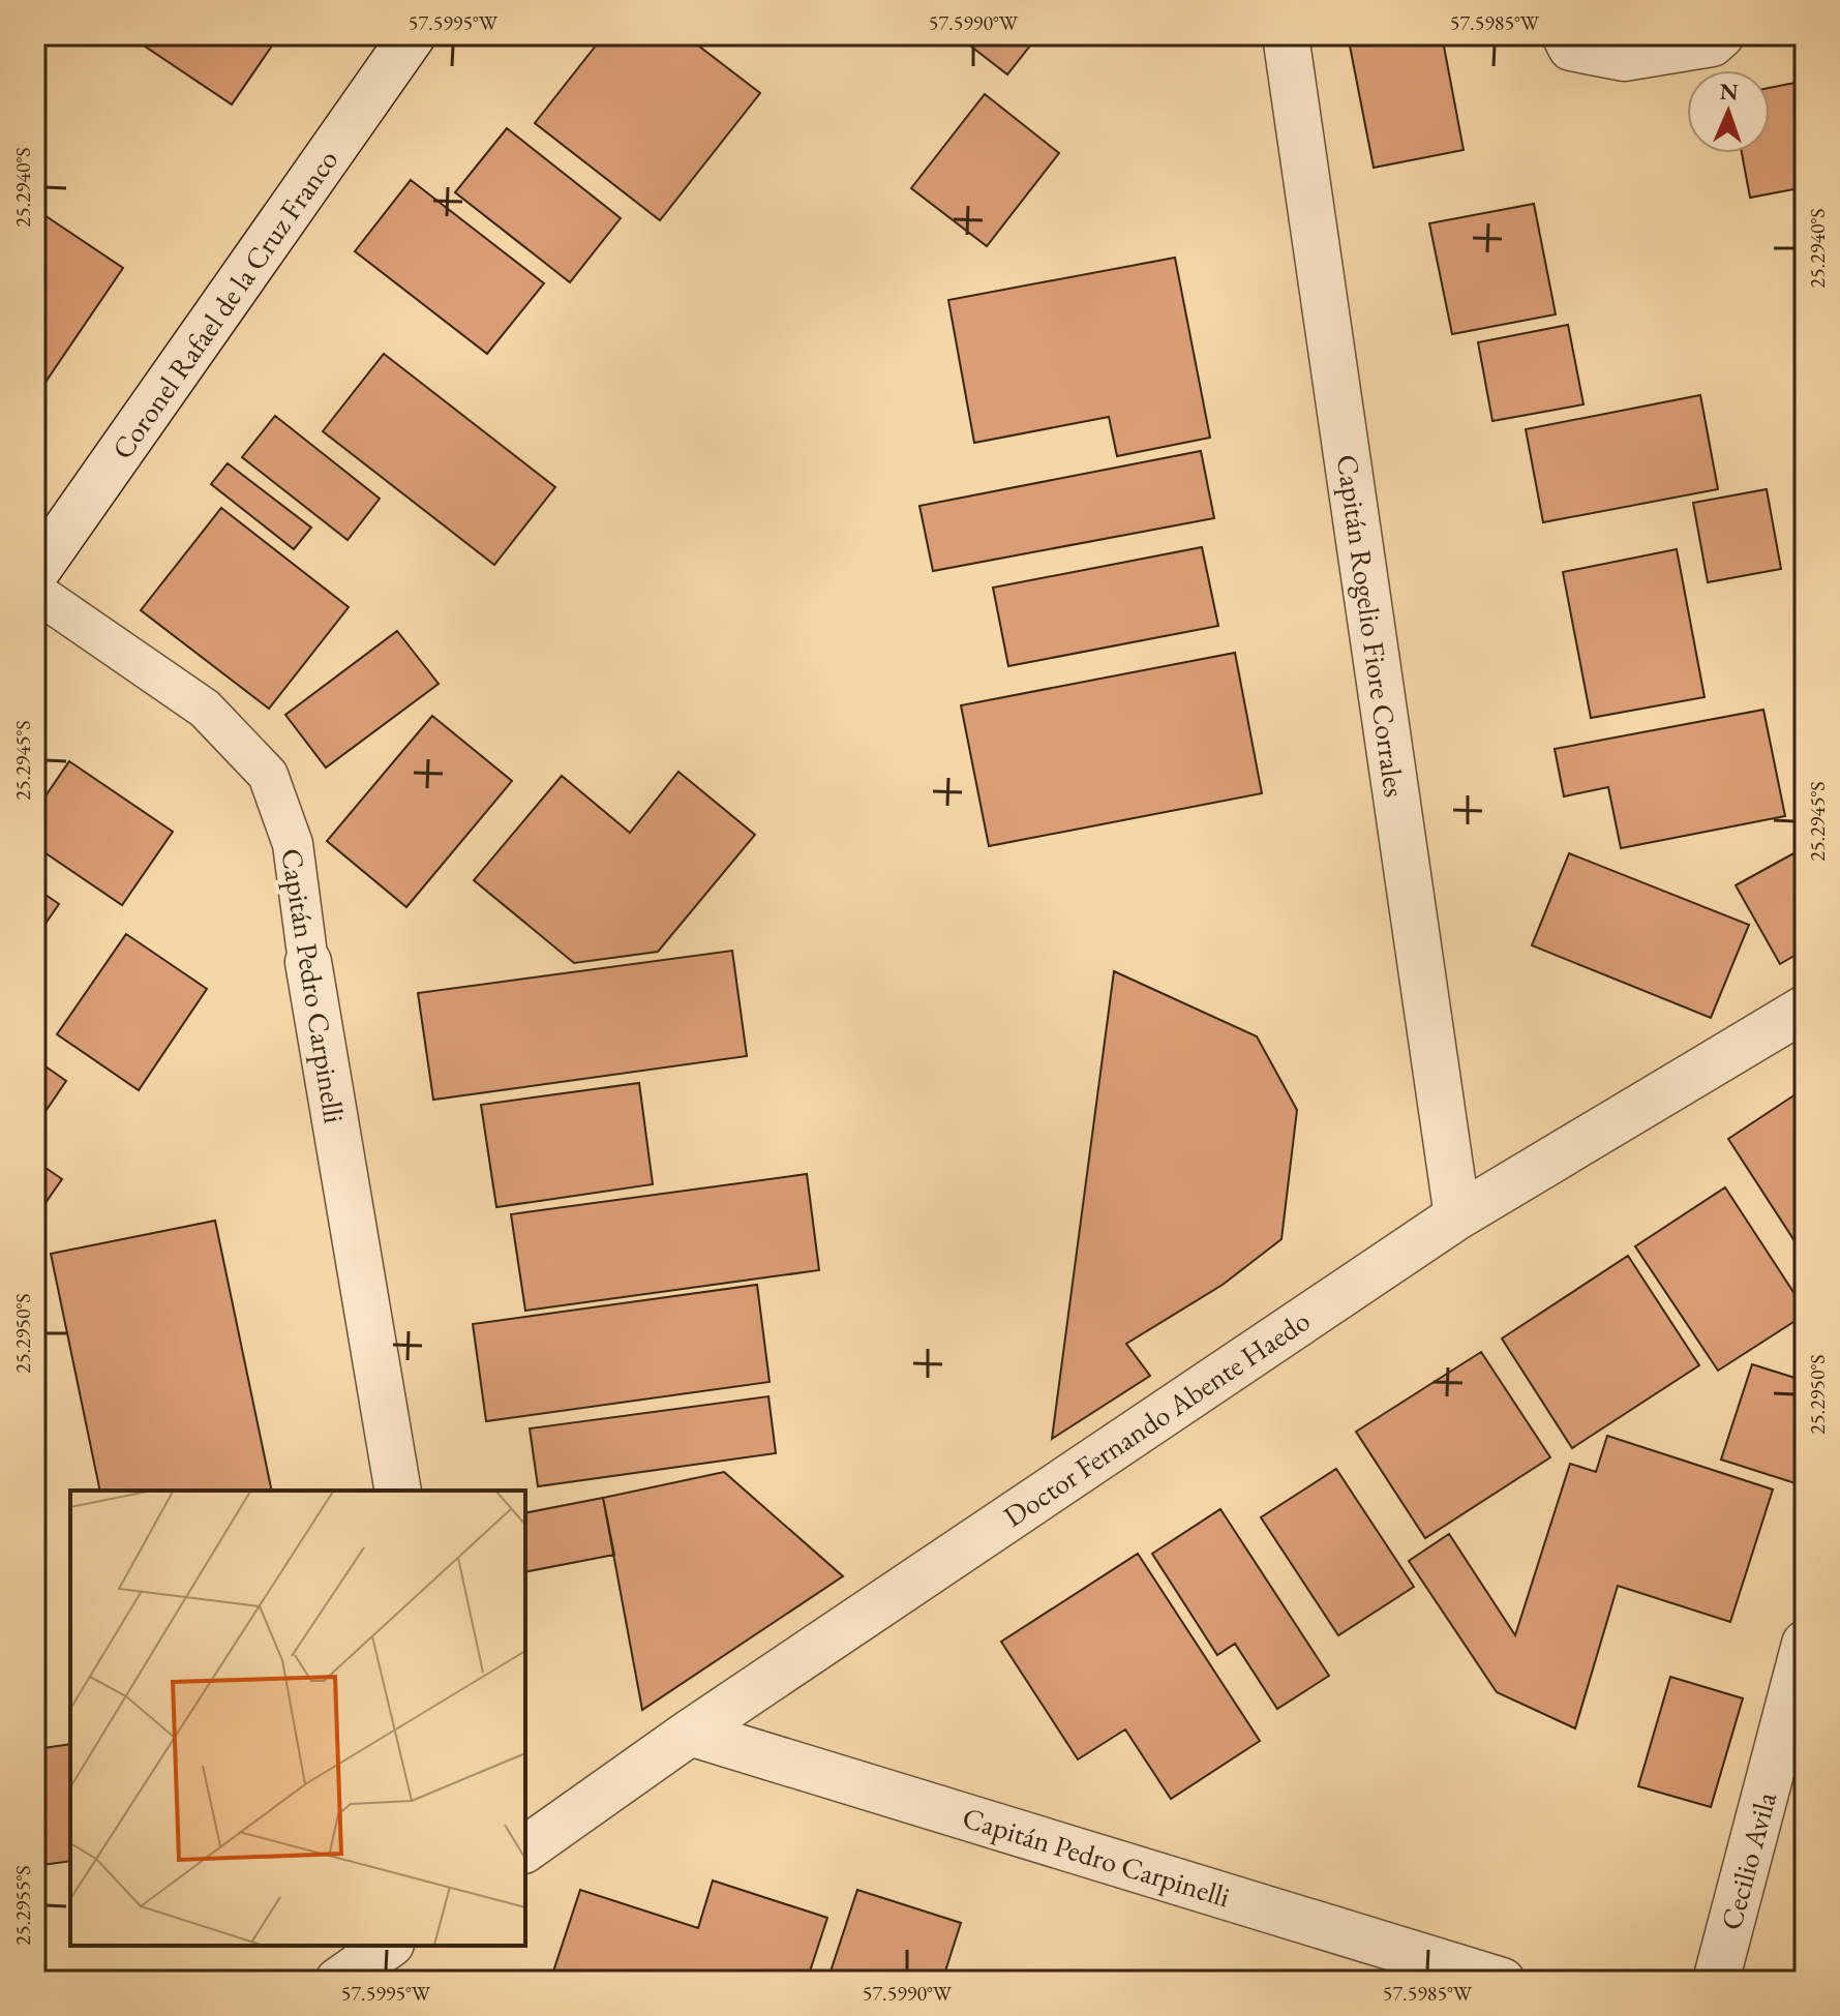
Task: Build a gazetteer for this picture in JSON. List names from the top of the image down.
{
  "streets": {
    "street": [
      "Coronel Rafael de la Cruz Franco",
      "Capitán Rogelio Fiore Corrales",
      "Capitán Pedro Carpinelli",
      "Doctor Fernando Abente Haedo",
      "Cecilio Avila"
    ]
  },
  "crossings": [
    ["Capitán Rogelio Fiore Corrales", "Doctor Fernando Abente Haedo"],
    ["Capitán Pedro Carpinelli", "Doctor Fernando Abente Haedo"]
  ],
  "north": "top",
  "coordinates": [
    "57.5995°W",
    "57.5990°W",
    "57.5985°W",
    "25.2940°S",
    "25.2945°S",
    "25.2950°S",
    "25.2955°S"
  ]
}
